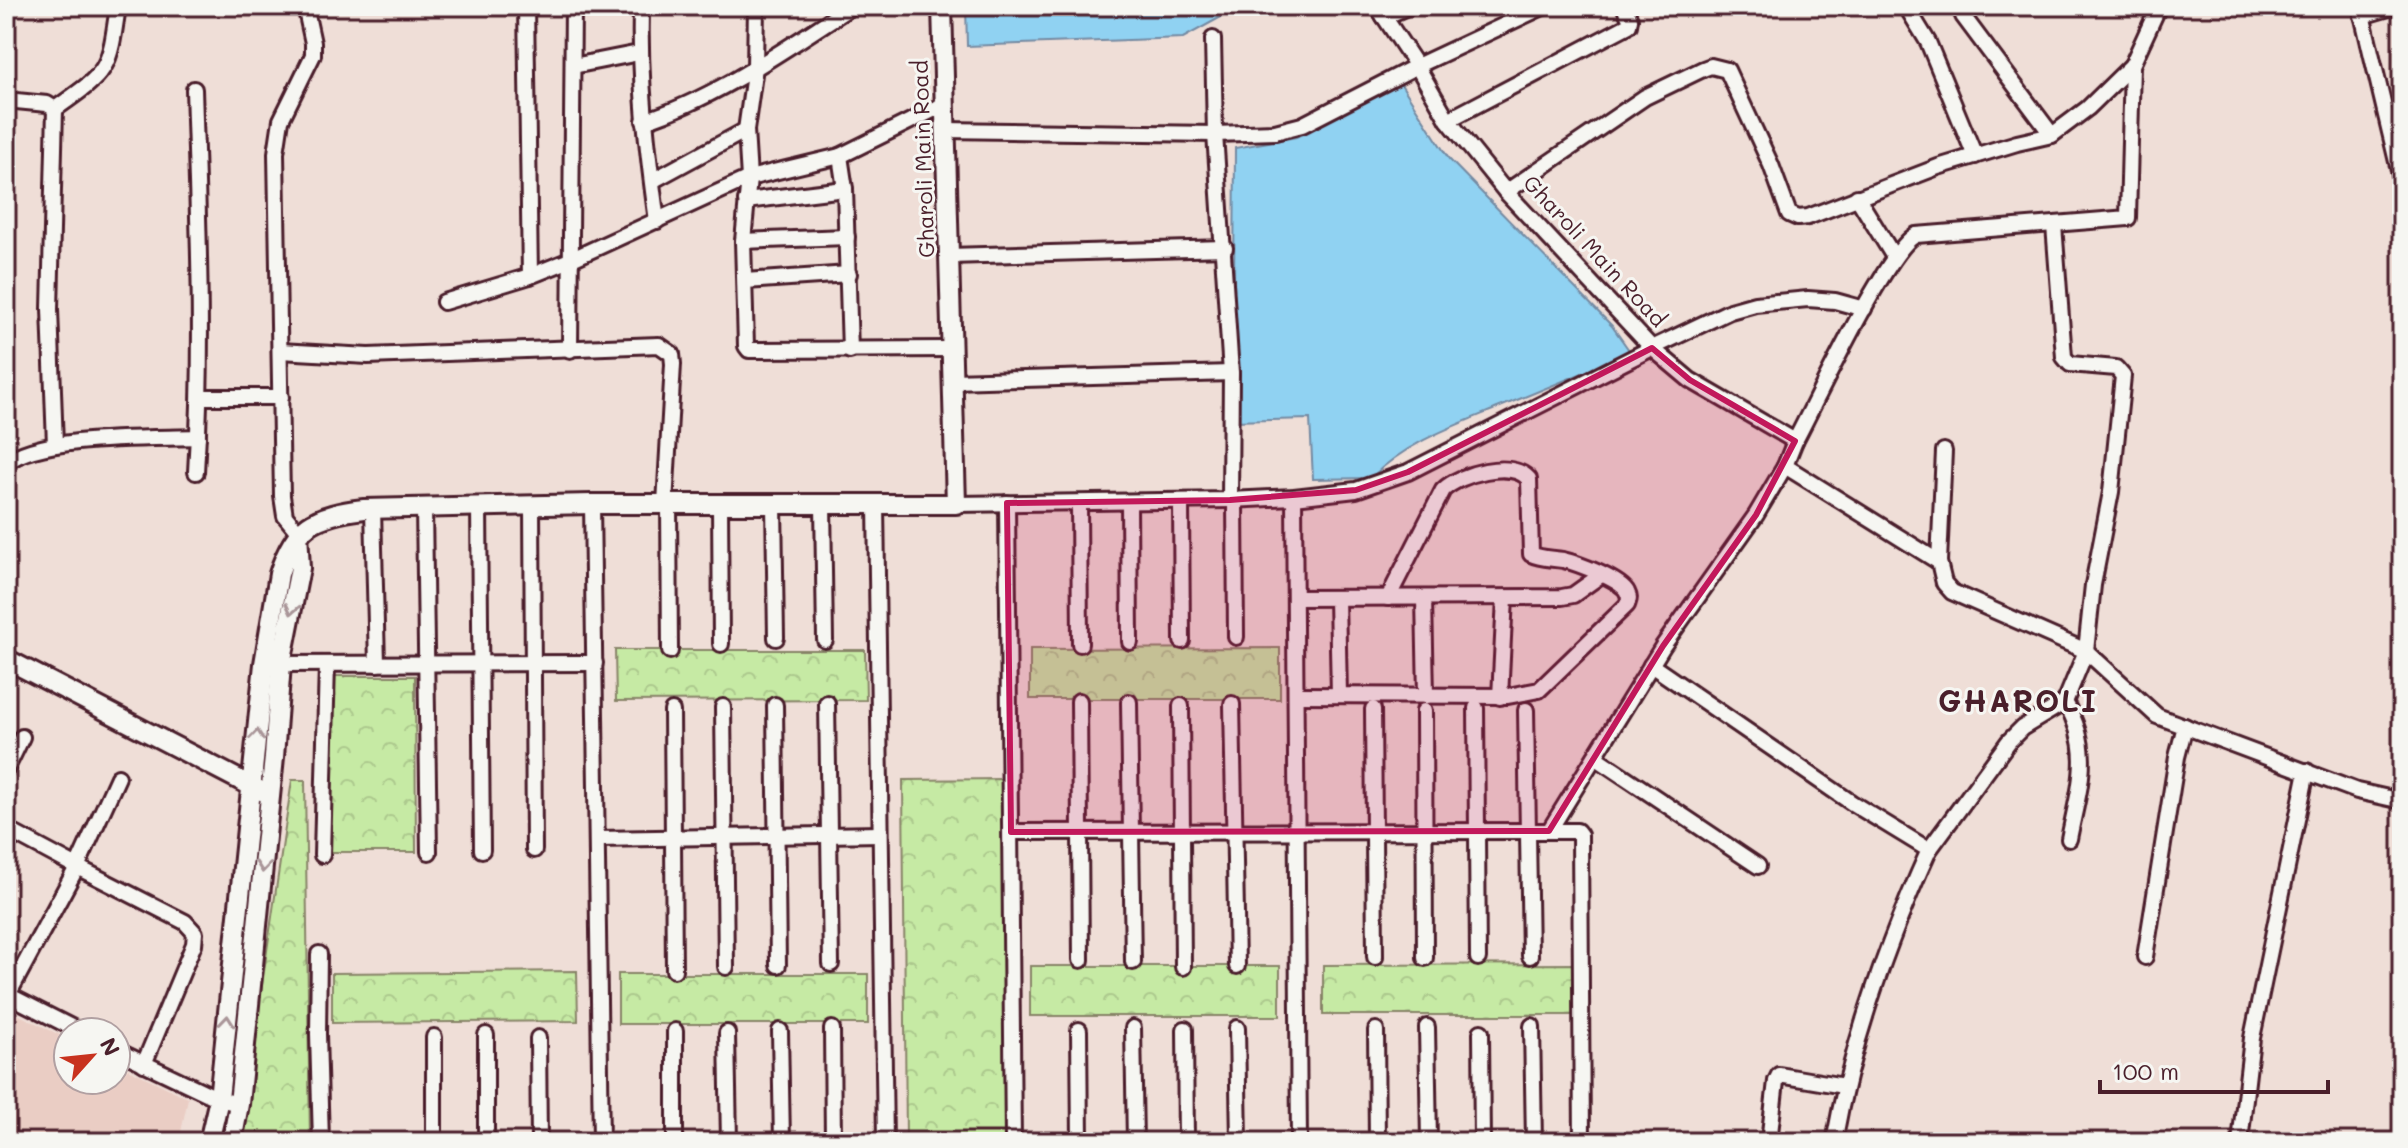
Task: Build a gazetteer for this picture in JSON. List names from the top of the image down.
{
  "streets": {
    "street": ["Gharoli Main Road"]
  },
  "districts": ["GHAROLI"],
  "scale_bar": "100 m",
  "north": "top right"
}
